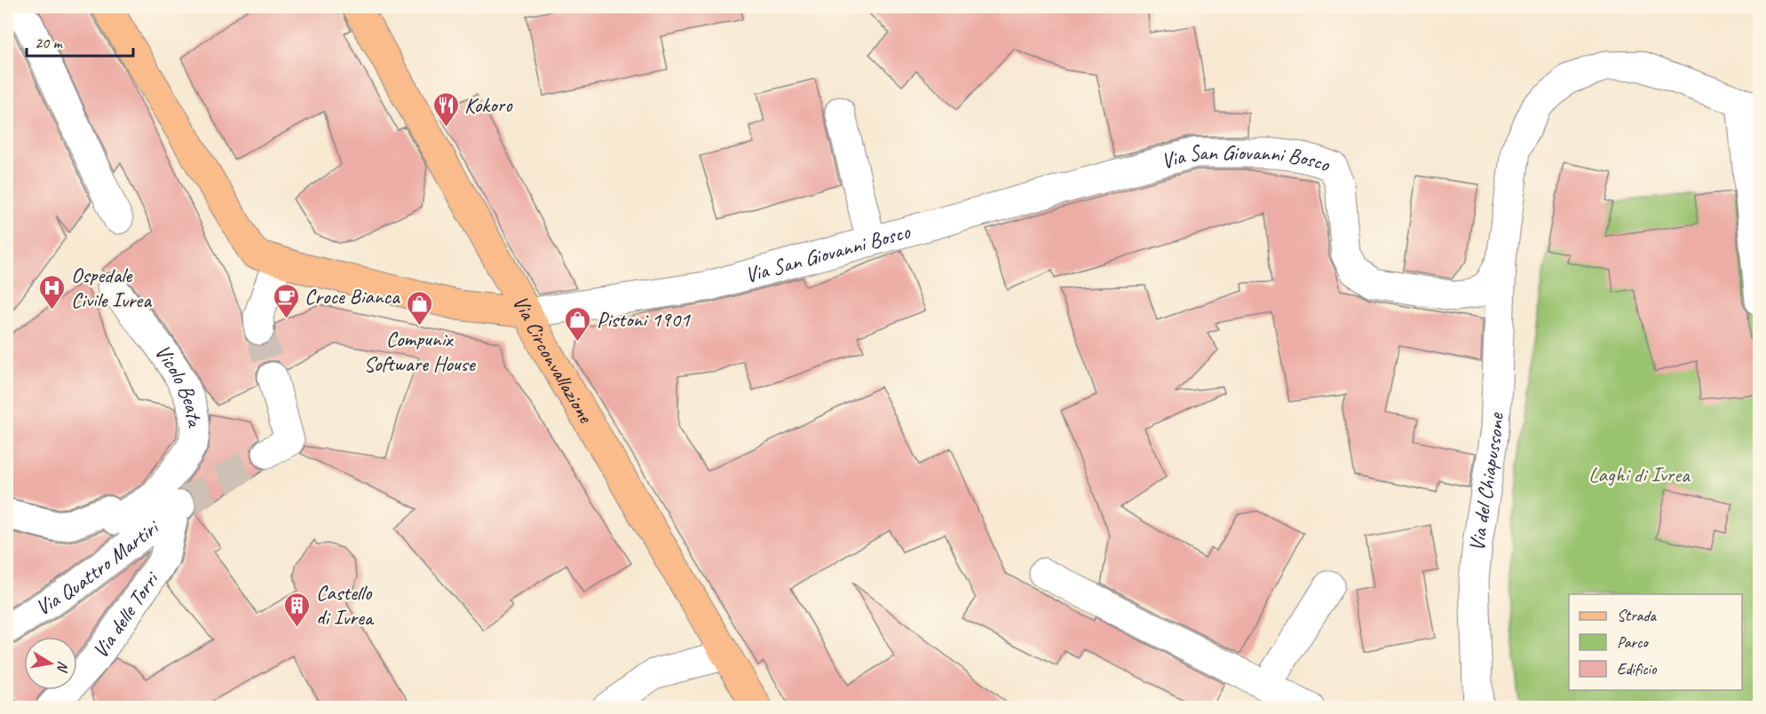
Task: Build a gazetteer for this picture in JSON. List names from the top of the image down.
{
  "streets": {
    "main road": ["Via Circonvallazione"],
    "street": [
      "Via San Giovanni Bosco",
      "Vicolo Beata",
      "Via del Chiapussone",
      "Via Quattro Martiri",
      "Via delle Torri"
    ]
  },
  "crossings": [
    ["Via San Giovanni Bosco", "Via Circonvallazione"],
    ["Via San Giovanni Bosco", "Via del Chiapussone"],
    ["Vicolo Beata", "Via Quattro Martiri"],
    ["Vicolo Beata", "Via delle Torri"],
    ["Via Quattro Martiri", "Via delle Torri"]
  ],
  "parks": ["Laghi di Ivrea"],
  "places": {
    "restaurant": ["Kokoro"],
    "hospital": ["Ospedale Civile Ivrea"],
    "cafe": ["Croce Bianca"],
    "shop": ["Compunix Software House", "Pistoni 1901"],
    "building": ["Castello di Ivrea"]
  },
  "legend": ["Strada", "Parco", "Edificio"],
  "scale_bar": "20 m",
  "north": "right"
}
